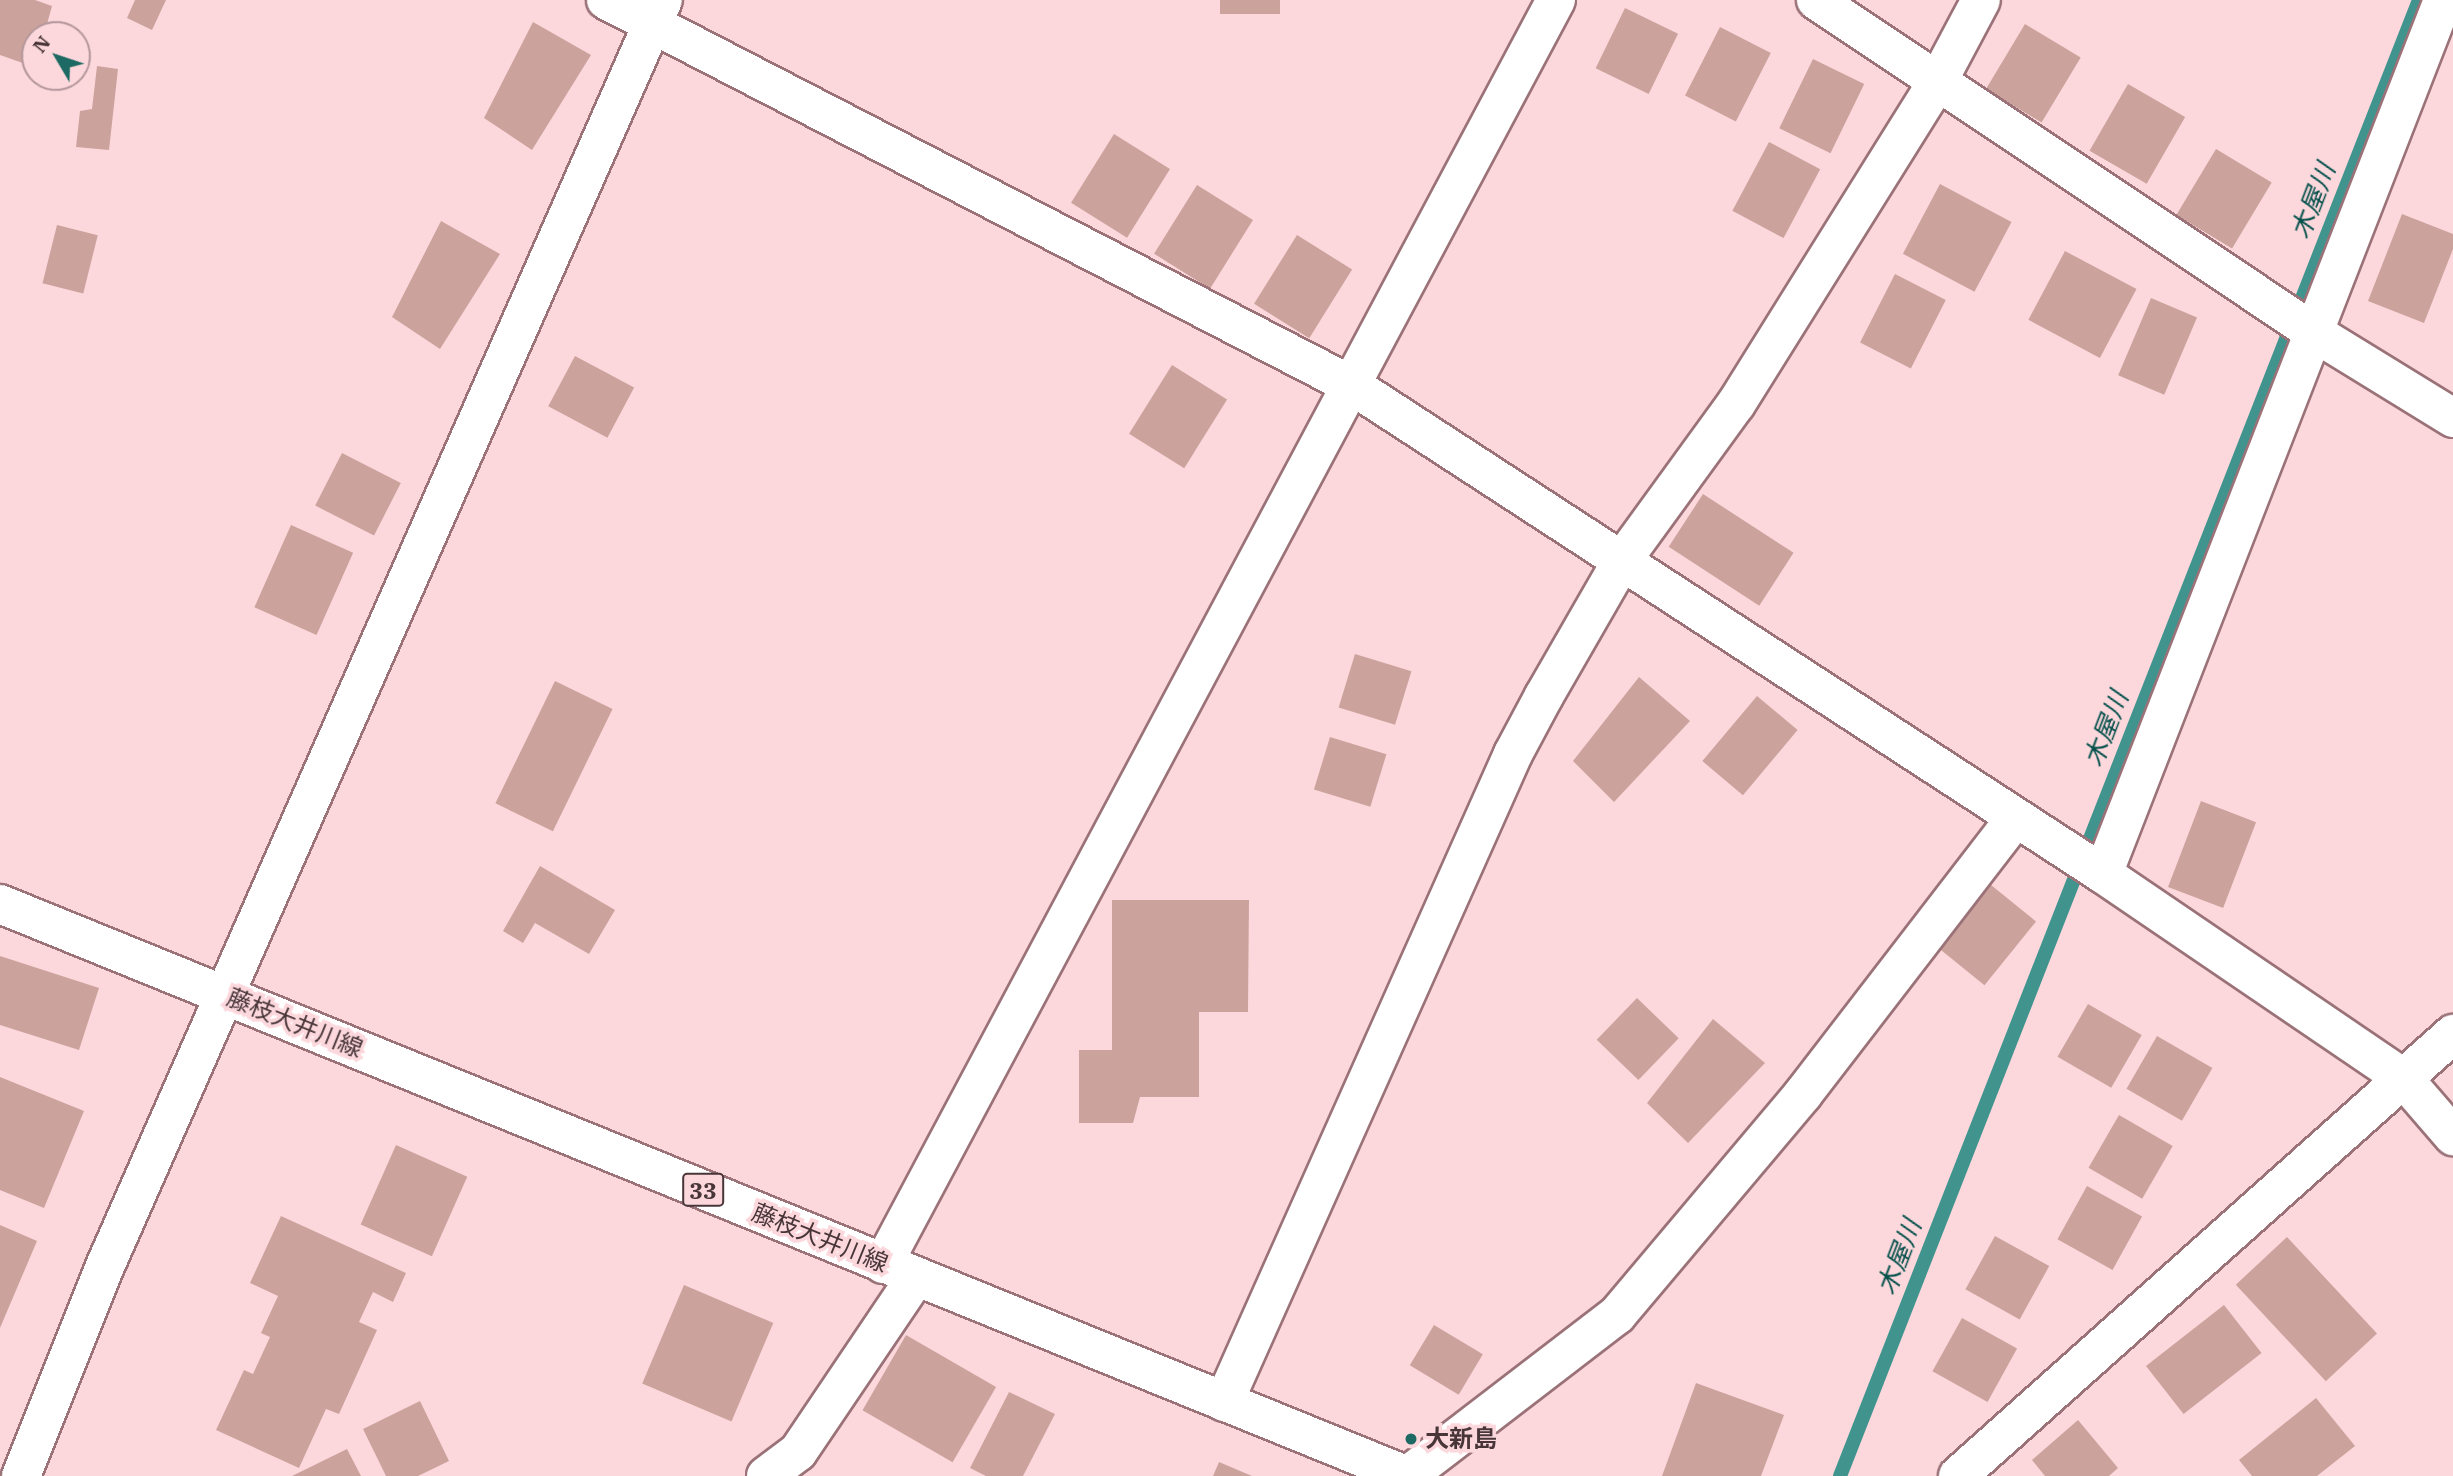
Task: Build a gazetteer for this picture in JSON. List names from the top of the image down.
{
  "streets": {
    "street": ["藤枝大井川線", "33"]
  },
  "water": ["木屋川"],
  "places": ["大新島"],
  "north": "top left"
}
